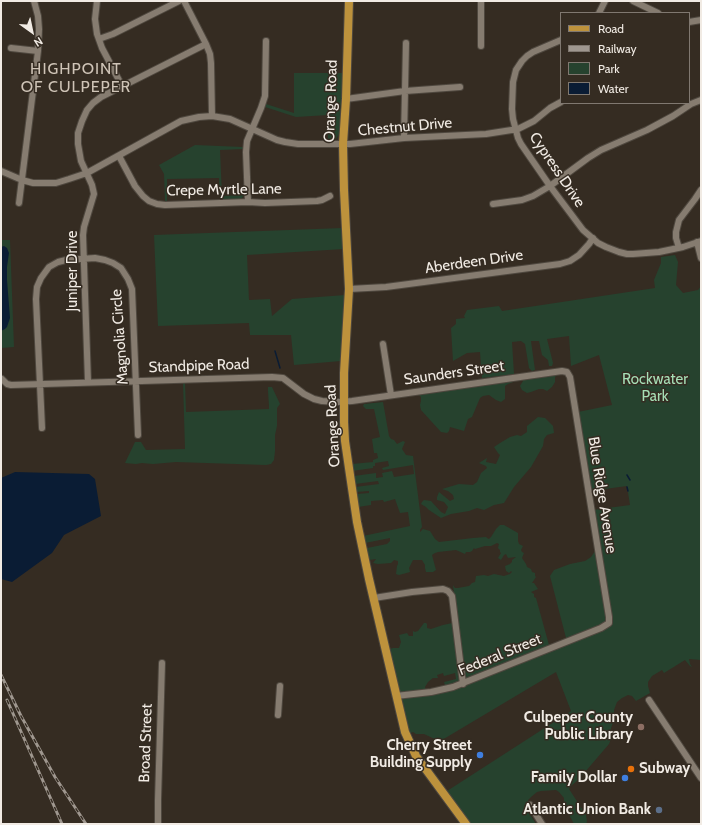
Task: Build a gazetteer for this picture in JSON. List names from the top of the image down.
{
  "streets": {
    "main road": ["Orange Road"],
    "street": [
      "Chestnut Drive",
      "Cypress Drive",
      "Crepe Myrtle Lane",
      "Aberdeen Drive",
      "Juniper Drive",
      "Magnolia Circle",
      "Standpipe Road",
      "Saunders Street",
      "Blue Ridge Avenue",
      "Federal Street",
      "Broad Street"
    ]
  },
  "crossings": [
    ["Orange Road", "Chestnut Drive"],
    ["Orange Road", "Aberdeen Drive"],
    ["Orange Road", "Standpipe Road"],
    ["Orange Road", "Saunders Street"],
    ["Orange Road", "Federal Street"],
    ["Chestnut Drive", "Cypress Drive"],
    ["Chestnut Drive", "Crepe Myrtle Lane"],
    ["Chestnut Drive", "Juniper Drive"],
    ["Cypress Drive", "Aberdeen Drive"],
    ["Juniper Drive", "Magnolia Circle"],
    ["Juniper Drive", "Standpipe Road"],
    ["Magnolia Circle", "Standpipe Road"],
    ["Standpipe Road", "Saunders Street"],
    ["Saunders Street", "Blue Ridge Avenue"],
    ["Blue Ridge Avenue", "Federal Street"]
  ],
  "districts": ["HIGHPOINT OF CULPEPER"],
  "parks": ["Rockwater Park"],
  "places": [
    "Culpeper County Public Library",
    "Cherry Street Building Supply",
    "Subway",
    "Family Dollar",
    "Atlantic Union Bank"
  ],
  "legend": [
    "Road",
    "Railway",
    "Park",
    "Water"
  ],
  "north": "bottom right"
}
